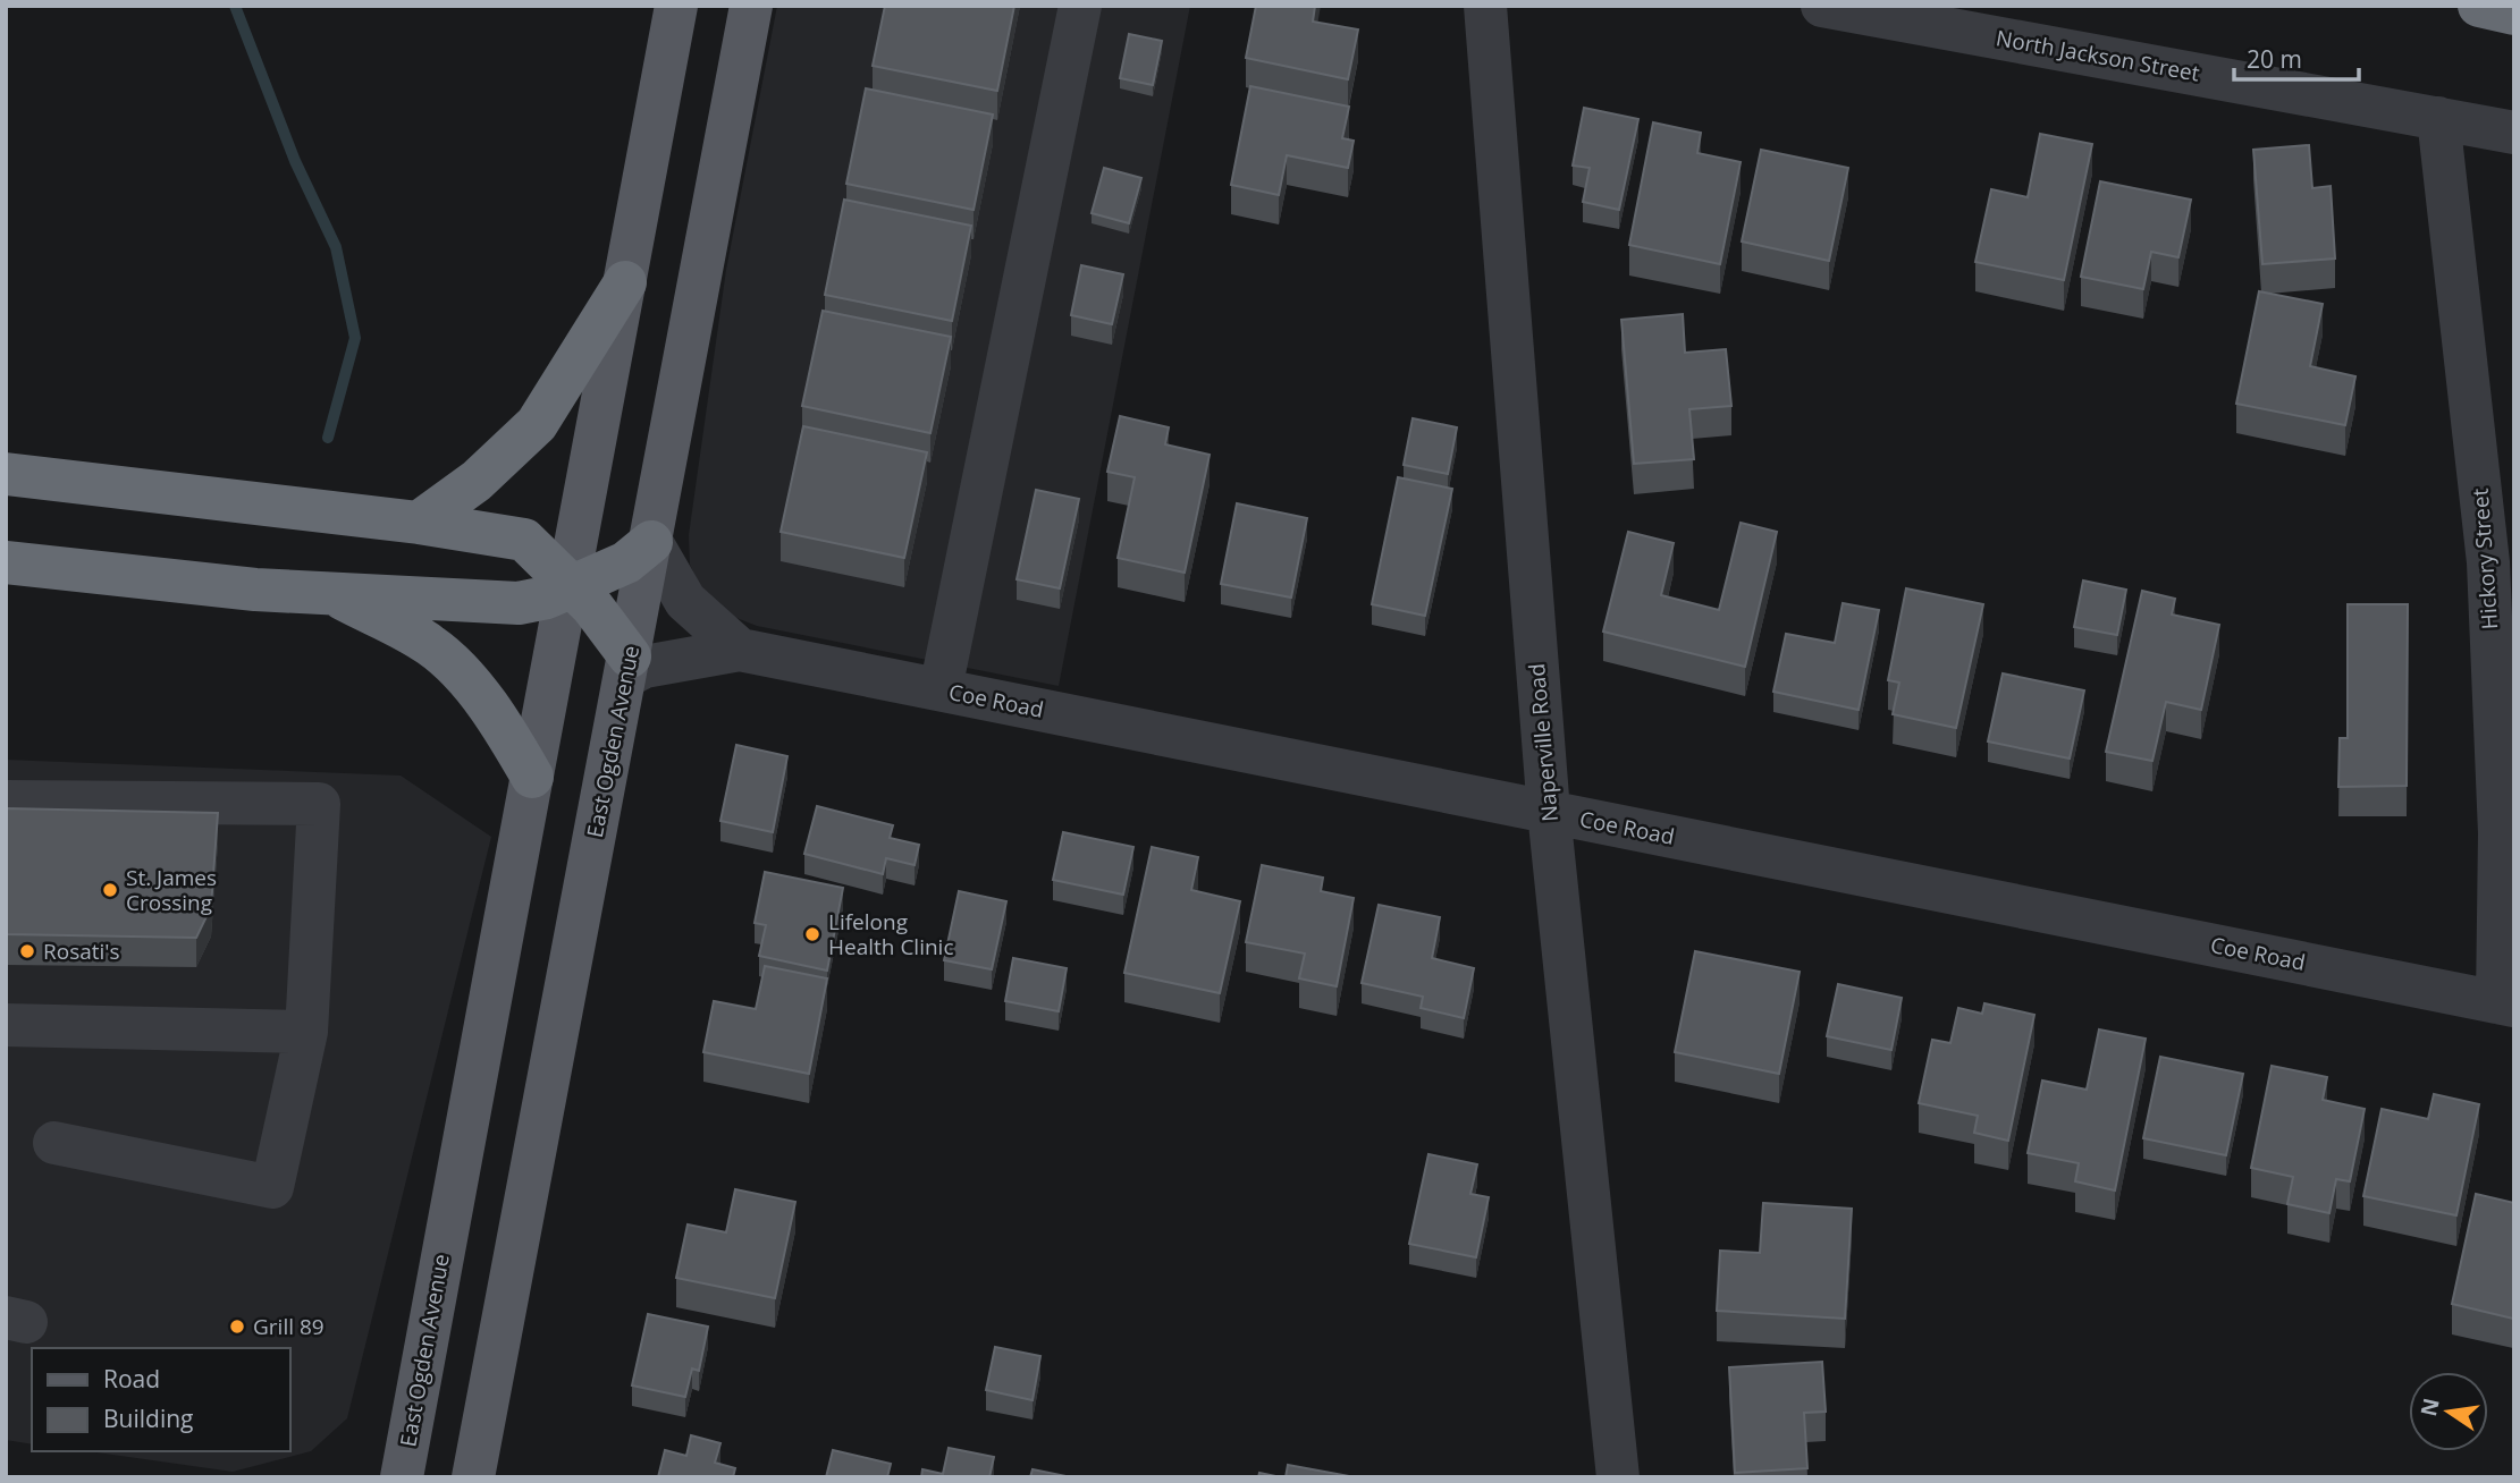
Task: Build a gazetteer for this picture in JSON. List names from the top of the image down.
{
  "streets": {
    "main road": ["East Ogden Avenue"],
    "street": [
      "North Jackson Street",
      "Hickory Street",
      "Coe Road",
      "Naperville Road"
    ]
  },
  "crossings": [
    ["North Jackson Street", "Hickory Street"],
    ["Hickory Street", "Coe Road"],
    ["Coe Road", "East Ogden Avenue"],
    ["Coe Road", "Naperville Road"]
  ],
  "places": [
    "St. James Crossing",
    "Lifelong Health Clinic",
    "Rosati's",
    "Grill 89"
  ],
  "legend": ["Road", "Building"],
  "scale_bar": "20 m",
  "north": "left"
}
